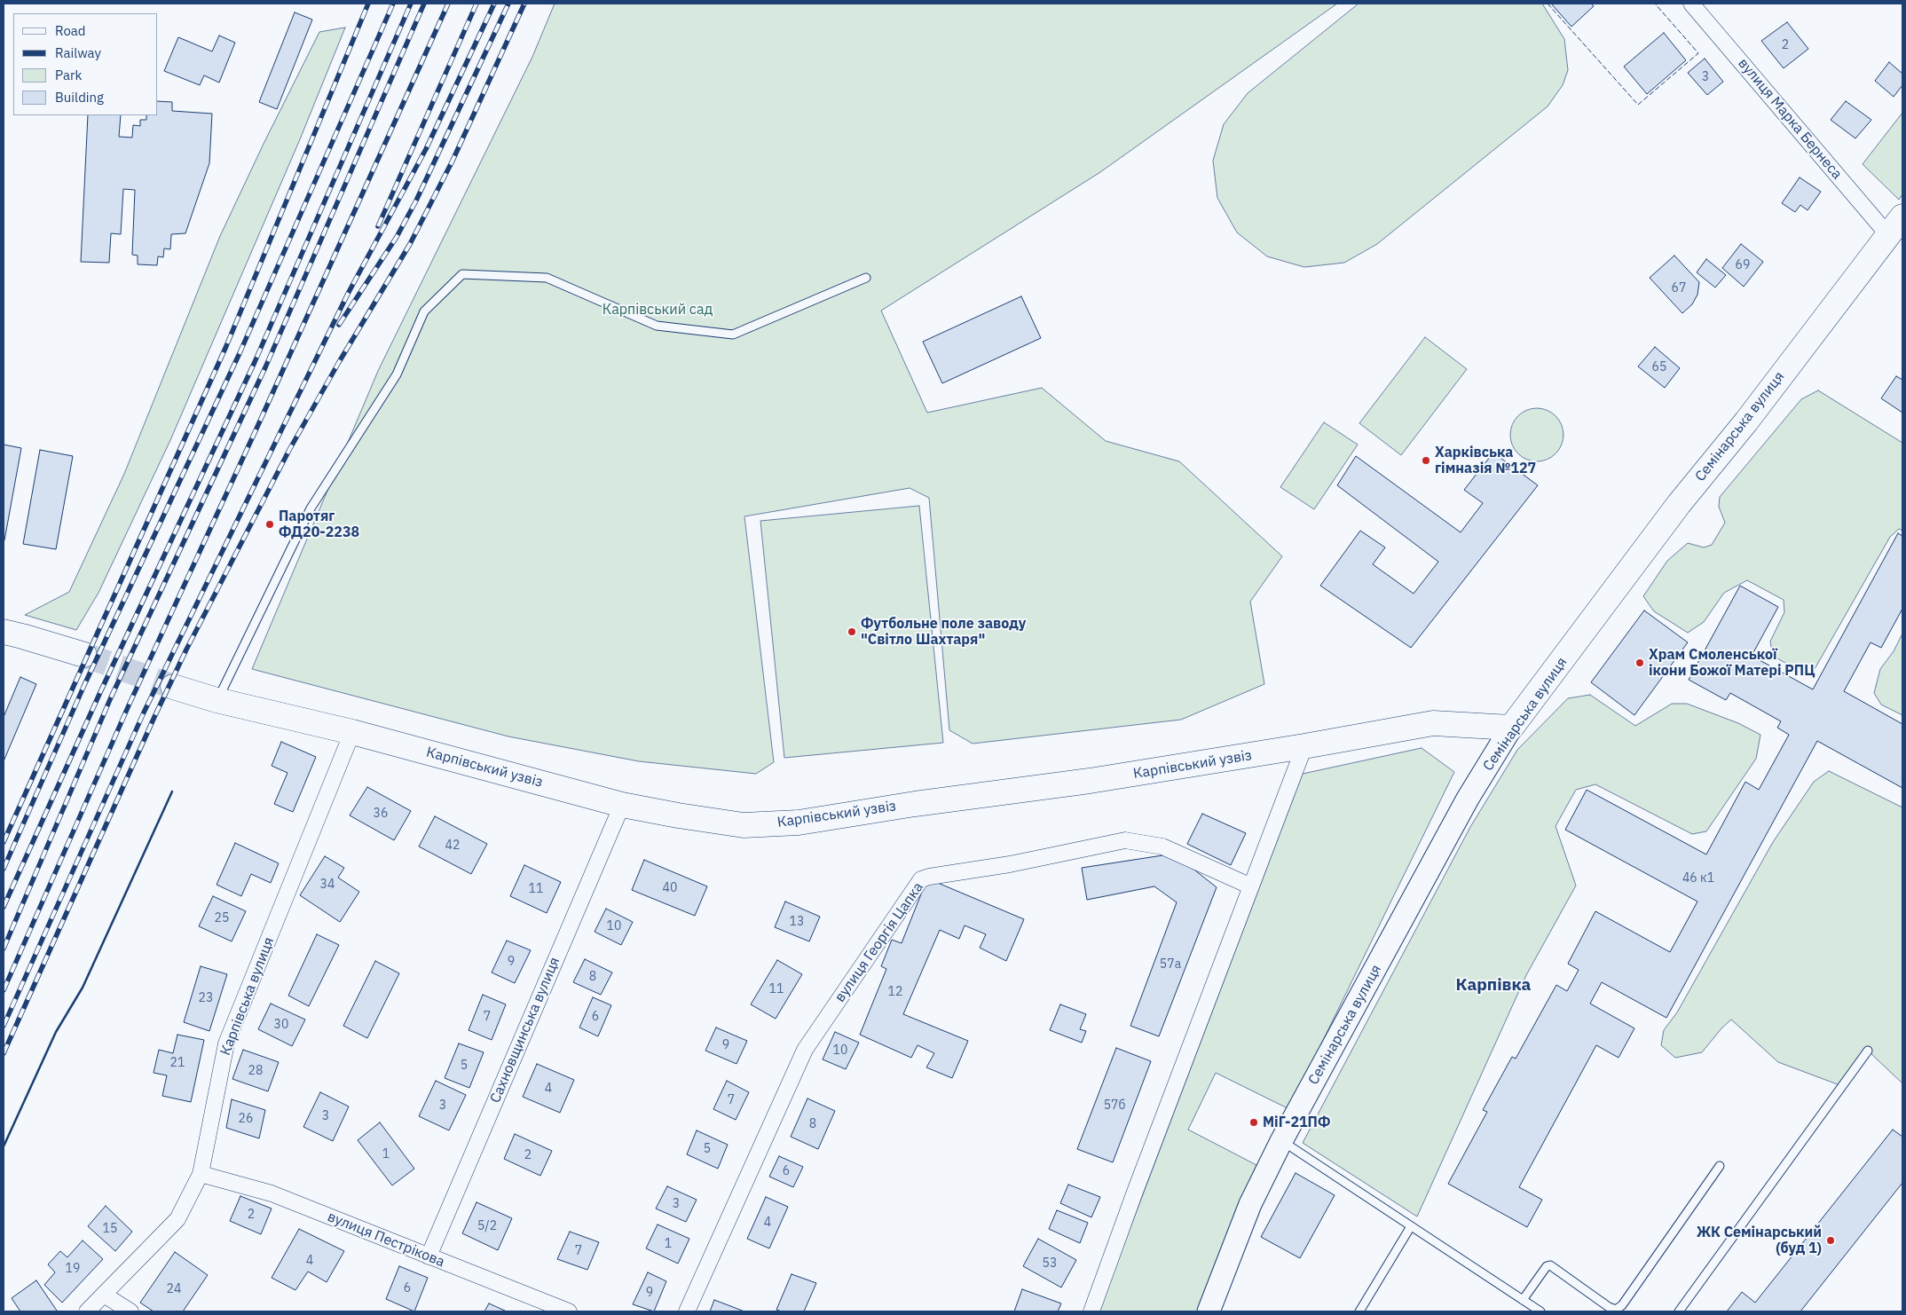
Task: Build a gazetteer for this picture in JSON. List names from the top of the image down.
{
  "streets": {
    "main road": ["Семінарська вулиця", "Карпівський узвіз"],
    "street": [
      "вулиця Марка Бернеса",
      "вулиця Георгія Цапка",
      "Карпівська вулиця",
      "Сахновщинська вулиця",
      "вулиця Пестрікова"
    ]
  },
  "crossings": [
    ["вулиця Марка Бернеса", "Семінарська вулиця"],
    ["Семінарська вулиця", "Карпівський узвіз"],
    ["Карпівський узвіз", "Карпівська вулиця"],
    ["Карпівський узвіз", "Сахновщинська вулиця"],
    ["Карпівська вулиця", "вулиця Пестрікова"],
    ["Сахновщинська вулиця", "вулиця Пестрікова"]
  ],
  "districts": ["Карпівка"],
  "parks": ["Карпівський сад"],
  "places": [
    "Харківська гімназія №127",
    "Паротяг ФД20-2238",
    "Футбольне поле заводу \"Світло Шахтаря\"",
    "Храм Смоленської ікони Божої Матері РПЦ",
    "МіГ-21ПФ",
    "ЖК Семінарський (буд 1)"
  ],
  "house_numbers": [
    "2",
    "3",
    "69",
    "67",
    "65",
    "36",
    "42",
    "46 к1",
    "34",
    "40",
    "11",
    "25",
    "13",
    "10",
    "9",
    "57а",
    "8",
    "11",
    "12",
    "23",
    "7",
    "6",
    "30",
    "9",
    "10",
    "21",
    "5",
    "28",
    "4",
    "7",
    "3",
    "57б",
    "3",
    "26",
    "8",
    "5",
    "1",
    "2",
    "6",
    "3",
    "2",
    "4",
    "5/2",
    "15",
    "1",
    "7",
    "4",
    "53",
    "19",
    "6",
    "24",
    "9"
  ],
  "legend": [
    "Road",
    "Railway",
    "Park",
    "Building"
  ]
}
